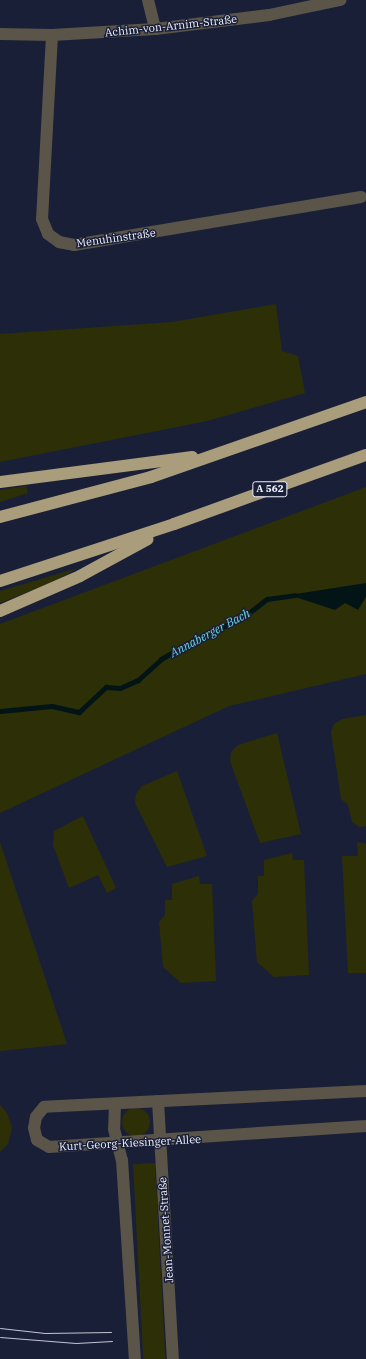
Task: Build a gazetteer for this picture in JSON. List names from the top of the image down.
{
  "streets": {
    "highway": ["A 562"],
    "street": [
      "Achim-von-Arnim-Straße",
      "Menuhinstraße",
      "Kurt-Georg-Kiesinger-Allee",
      "Jean-Monnet-Straße"
    ]
  },
  "crossings": [
    ["Achim-von-Arnim-Straße", "Menuhinstraße"],
    ["Kurt-Georg-Kiesinger-Allee", "Jean-Monnet-Straße"]
  ],
  "water": ["Annaberger Bach"]
}
